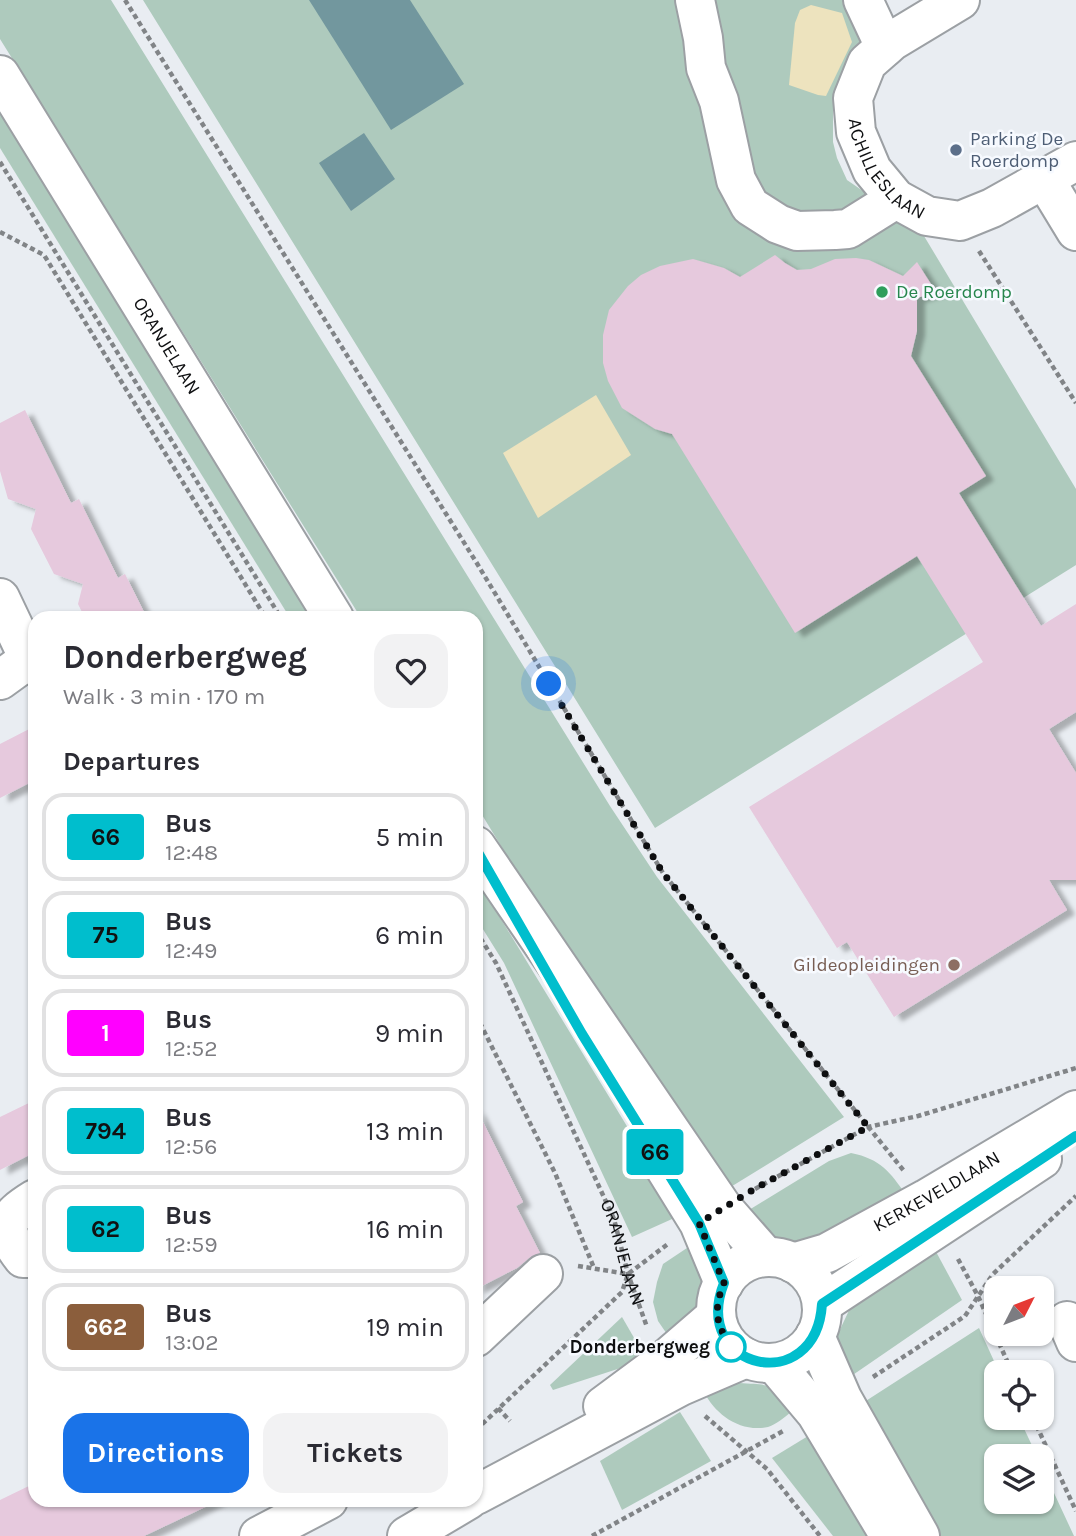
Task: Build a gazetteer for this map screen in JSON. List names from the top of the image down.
{
  "streets": {
    "street": ["ACHILLESLAAN", "ORANJELAAN", "KERKEVELDLAAN"]
  },
  "places": [
    "Parking De Roerdomp",
    "De Roerdomp",
    "Gildeopleidingen",
    "Donderbergweg"
  ],
  "lines": ["bus line 66"],
  "north": "top right",
  "page": {
    "on_map": "66",
    "heading": [
      ["Donderbergweg", "Walk · 3 min · 170 m"],
      "Departures"
    ],
    "list": [
      {
        "mark": "66",
        "name": "Bus",
        "note": "12:48",
        "value": "5 min"
      },
      {
        "mark": "75",
        "name": "Bus",
        "note": "12:49",
        "value": "6 min"
      },
      {
        "mark": "1",
        "name": "Bus",
        "note": "12:52",
        "value": "9 min"
      },
      {
        "mark": "794",
        "name": "Bus",
        "note": "12:56",
        "value": "13 min"
      },
      {
        "mark": "62",
        "name": "Bus",
        "note": "12:59",
        "value": "16 min"
      },
      {
        "mark": "662",
        "name": "Bus",
        "note": "13:02",
        "value": "19 min"
      }
    ],
    "buttons": ["Directions", "Tickets"]
  }
}
